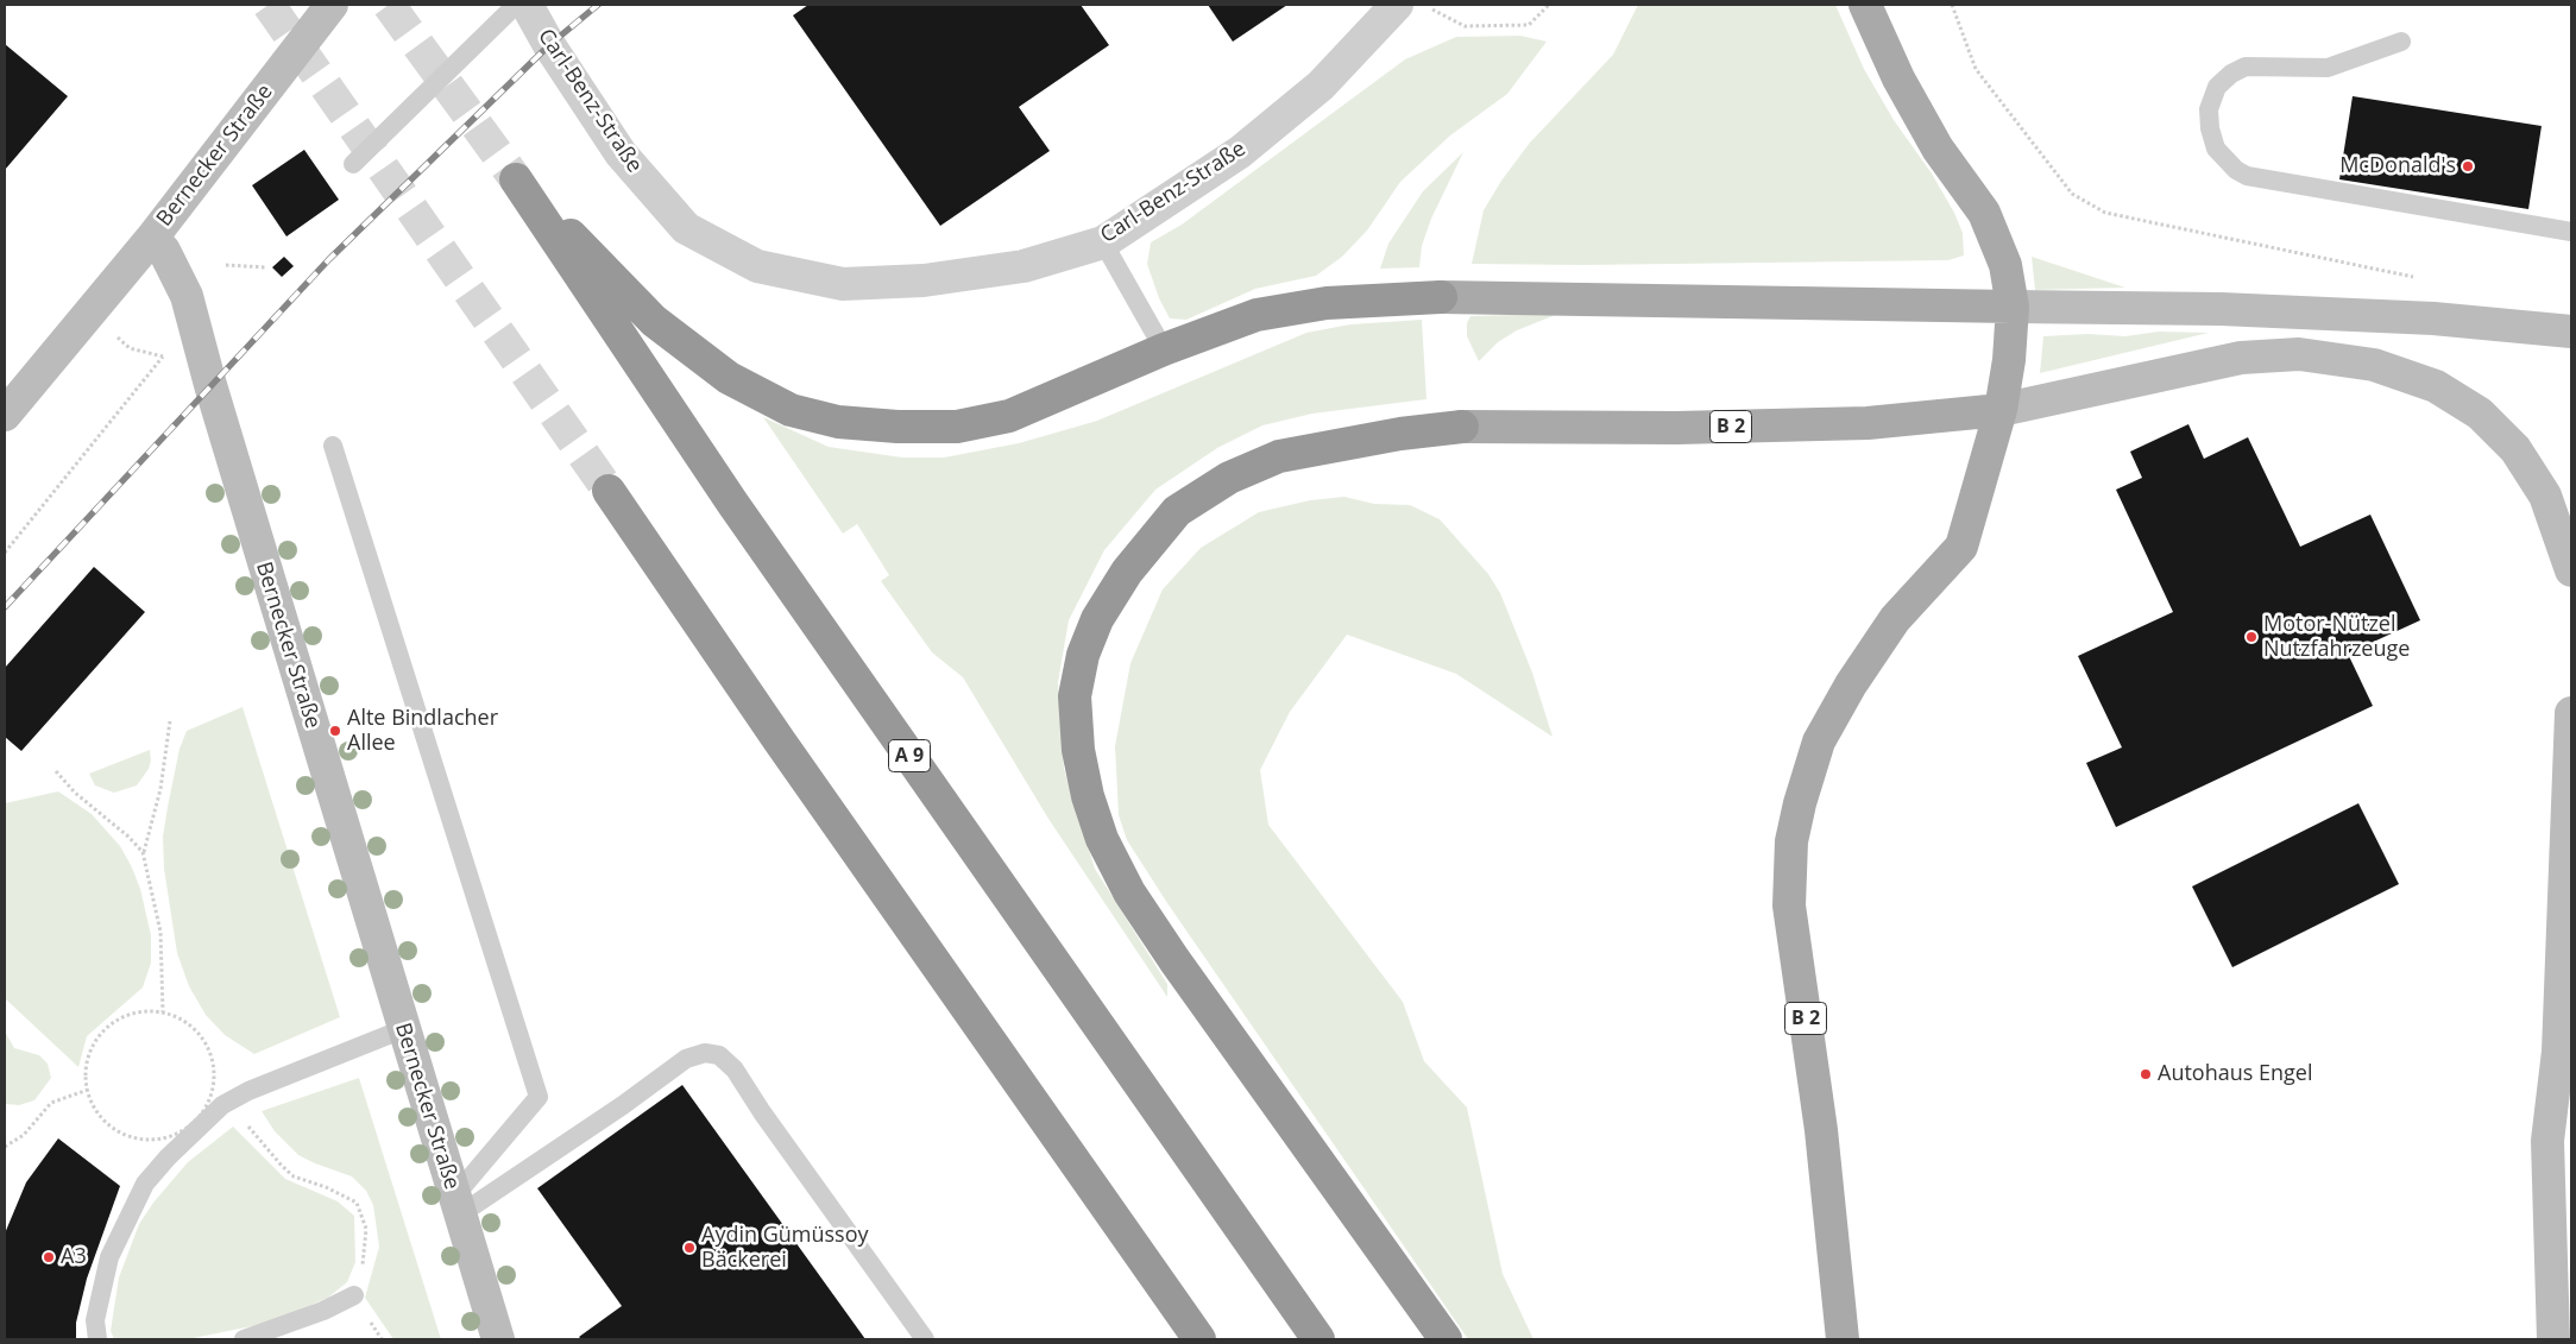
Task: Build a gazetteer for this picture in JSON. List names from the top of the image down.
{
  "streets": {
    "highway": ["A 9"],
    "main road": ["B 2"],
    "street": ["Carl-Benz-Straße", "Bernecker Straße"]
  },
  "places": [
    "McDonald's",
    "Motor-Nützel Nutzfahrzeuge",
    "Alte Bindlacher Allee",
    "Autohaus Engel",
    "Aydin Gümüssoy Bäckerei",
    "A3"
  ]
}
